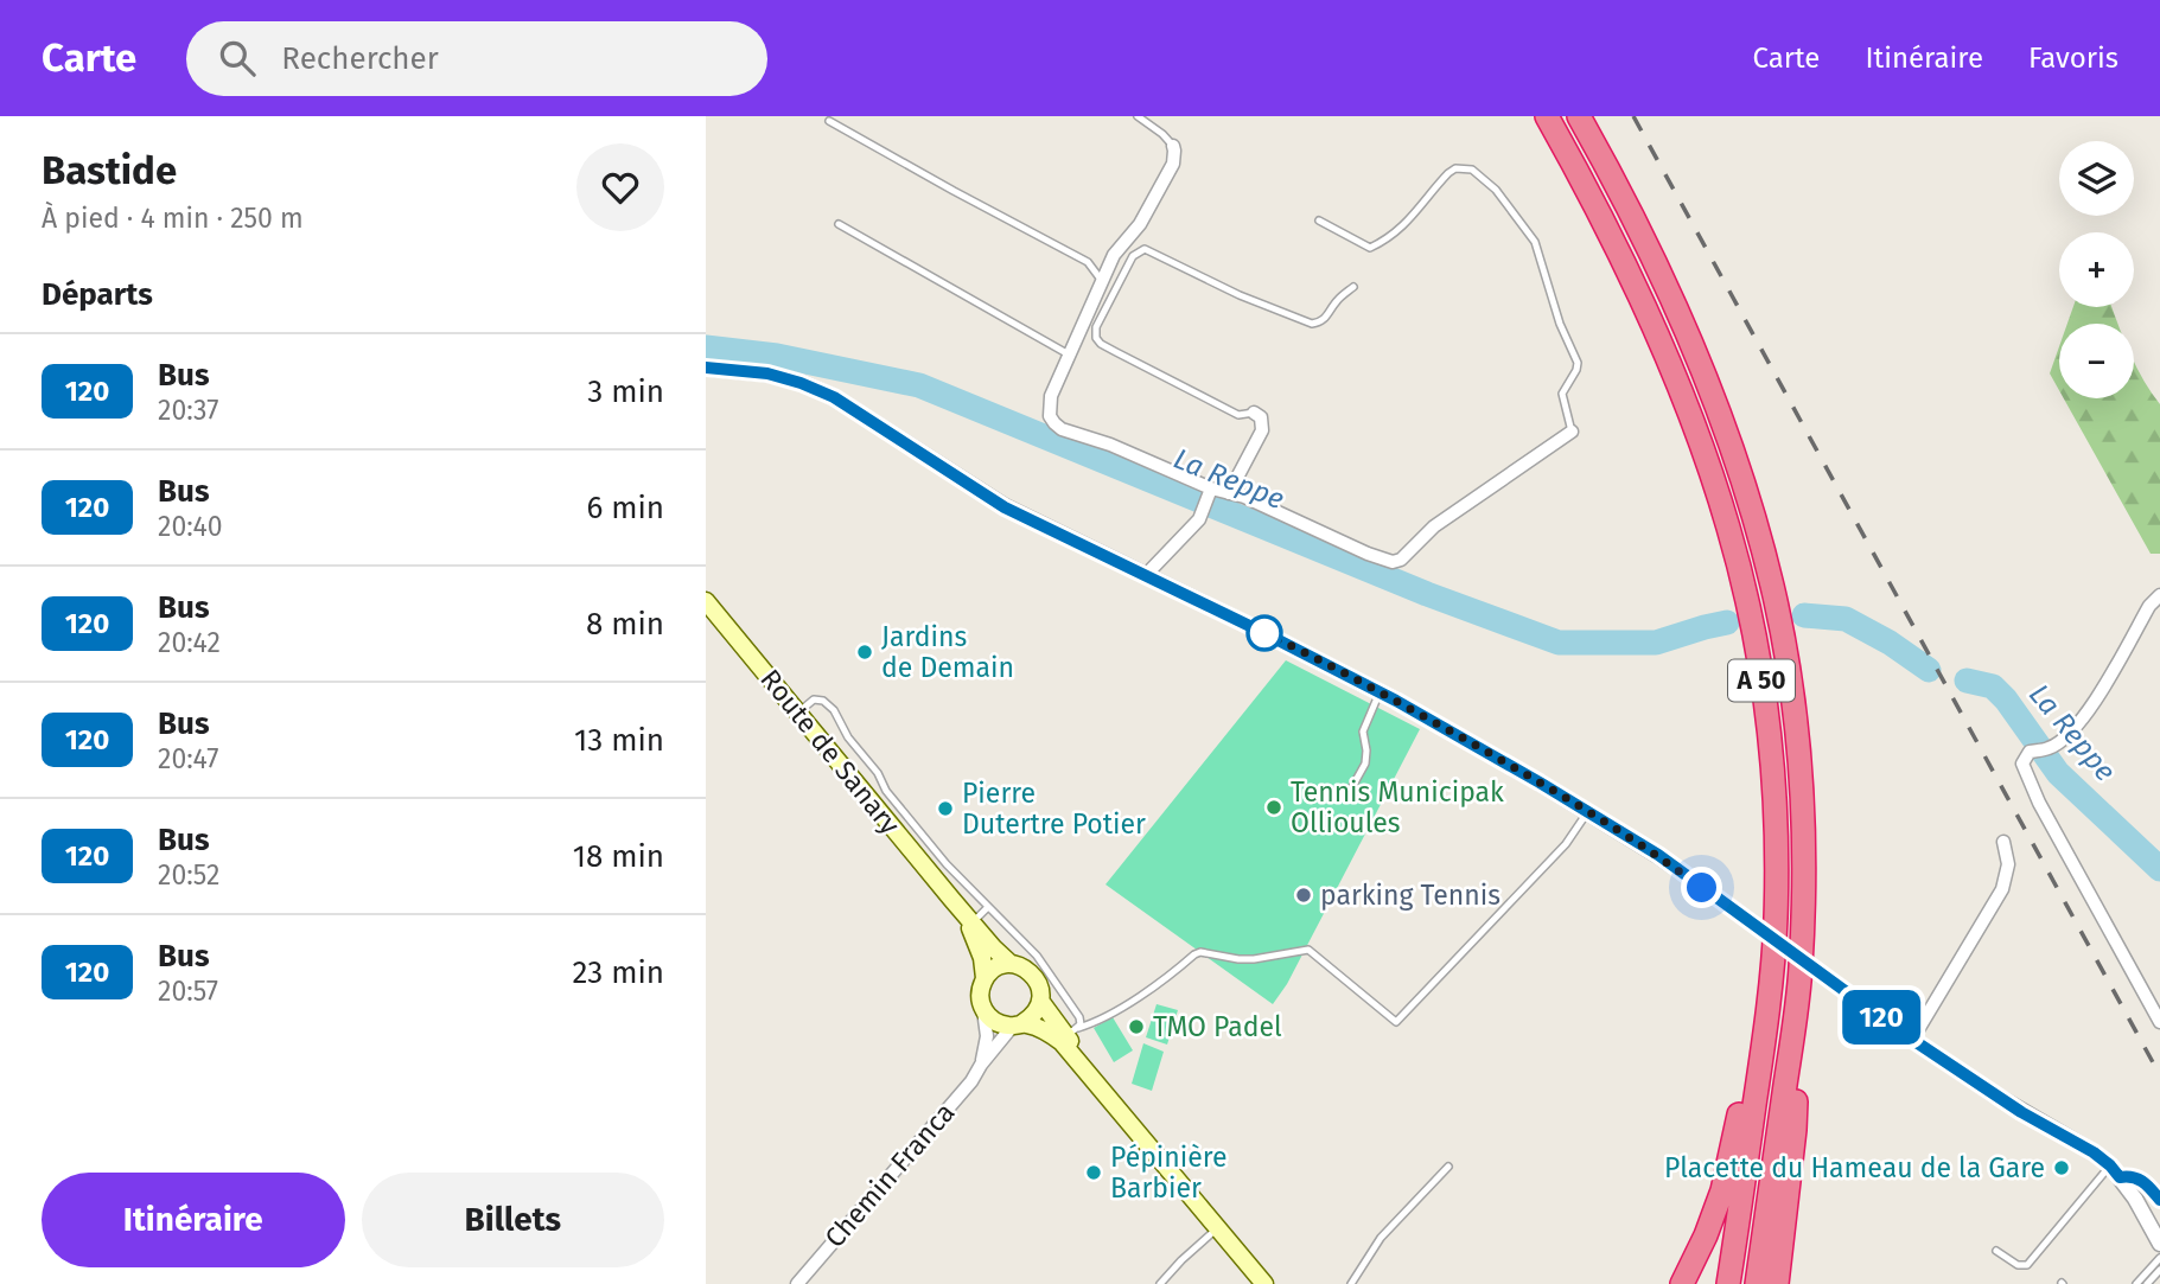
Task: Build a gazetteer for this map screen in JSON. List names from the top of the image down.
{
  "streets": {
    "highway": ["A 50"],
    "main road": ["Route de Sanary"],
    "street": ["Chemin Franca"]
  },
  "crossings": [
    ["Route de Sanary", "Chemin Franca"]
  ],
  "water": ["La Reppe"],
  "places": [
    "Jardins de Demain",
    "Tennis Municipak Ollioules",
    "Pierre Dutertre Potier",
    "parking Tennis",
    "TMO Padel",
    "Placette du Hameau de la Gare",
    "Pépinière Barbier"
  ],
  "lines": ["bus line 120"],
  "page": {
    "header": "Carte",
    "search": "Rechercher",
    "nav": ["Carte", "Itinéraire", "Favoris"],
    "heading": [
      ["Bastide", "À pied · 4 min · 250 m"],
      "Départs"
    ],
    "on_map": "120",
    "map_buttons": ["+", "−"],
    "list": [
      {
        "mark": "120",
        "name": "Bus",
        "note": "20:37",
        "value": "3 min"
      },
      {
        "mark": "120",
        "name": "Bus",
        "note": "20:40",
        "value": "6 min"
      },
      {
        "mark": "120",
        "name": "Bus",
        "note": "20:42",
        "value": "8 min"
      },
      {
        "mark": "120",
        "name": "Bus",
        "note": "20:47",
        "value": "13 min"
      },
      {
        "mark": "120",
        "name": "Bus",
        "note": "20:52",
        "value": "18 min"
      },
      {
        "mark": "120",
        "name": "Bus",
        "note": "20:57",
        "value": "23 min"
      }
    ],
    "buttons": ["Itinéraire", "Billets"]
  }
}
